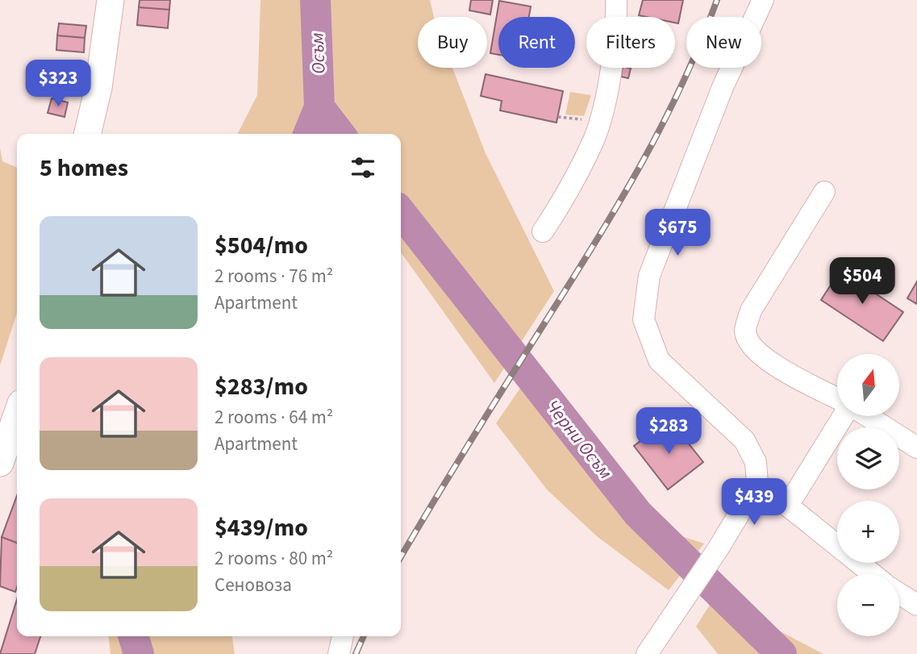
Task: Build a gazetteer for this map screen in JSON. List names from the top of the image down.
{
  "water": ["Осъм", "Черни Осъм"],
  "north": "top",
  "page": {
    "chip": [
      "Buy",
      "Rent",
      "Filters",
      "New"
    ],
    "price": [
      "$323",
      "$675",
      "$504",
      "$283",
      "$439"
    ],
    "heading": "5 homes",
    "list": [
      {
        "name": "$504/mo",
        "note": "2 rooms · 76 m² · Apartment"
      },
      {
        "name": "$283/mo",
        "note": "2 rooms · 64 m² · Apartment"
      },
      {
        "name": "$439/mo",
        "note": "2 rooms · 80 m² · Сеновоза"
      }
    ],
    "map_buttons": ["+", "−"]
  }
}
